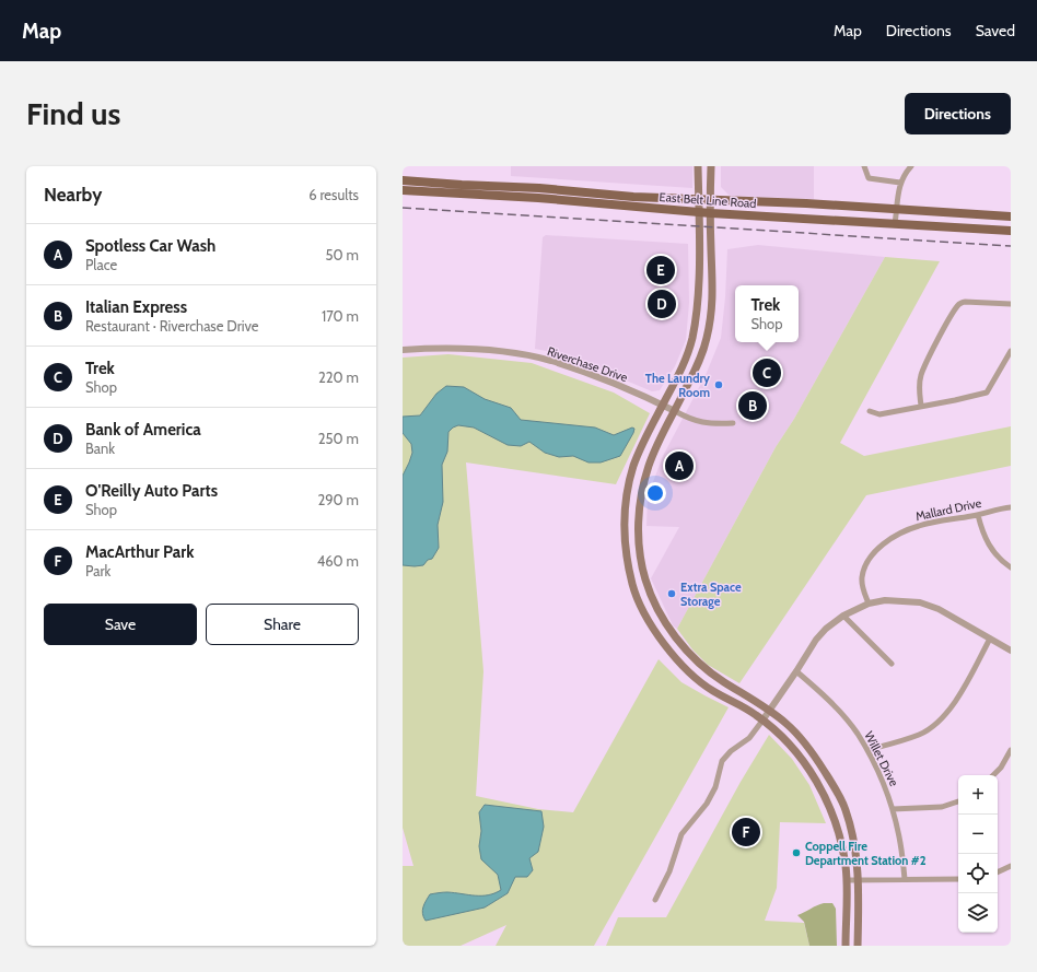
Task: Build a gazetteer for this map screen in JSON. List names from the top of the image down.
{
  "streets": {
    "main road": ["East Belt Line Road"],
    "street": ["Riverchase Drive", "Mallard Drive", "Willet Drive"]
  },
  "places": ["The Laundry Room", "Extra Space Storage", "Coppell Fire Department Station #2"],
  "page": {
    "header": "Map",
    "nav": ["Map", "Directions", "Saved"],
    "buttons": [
      "Directions",
      ["Save", "Share"]
    ],
    "title": "Find us",
    "heading": ["Nearby", "6 results"],
    "list": [
      {
        "mark": "A",
        "name": "Spotless Car Wash",
        "note": "Place",
        "value": "50 m"
      },
      {
        "mark": "B",
        "name": "Italian Express",
        "note": "Restaurant · Riverchase Drive",
        "value": "170 m"
      },
      {
        "mark": "C",
        "name": "Trek",
        "note": "Shop",
        "value": "220 m"
      },
      {
        "mark": "D",
        "name": "Bank of America",
        "note": "Bank",
        "value": "250 m"
      },
      {
        "mark": "E",
        "name": "O'Reilly Auto Parts",
        "note": "Shop",
        "value": "290 m"
      },
      {
        "mark": "F",
        "name": "MacArthur Park",
        "note": "Park",
        "value": "460 m"
      }
    ],
    "pins": [
      "E",
      "D",
      "C",
      "B",
      "A",
      "F"
    ],
    "popup": ["Trek", "Shop"],
    "map_buttons": ["+", "−"]
  }
}
